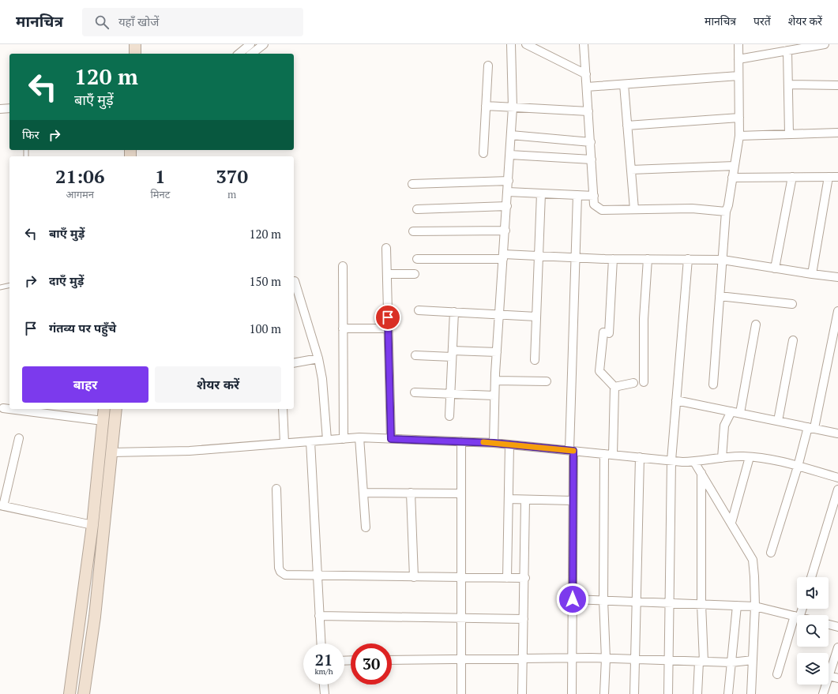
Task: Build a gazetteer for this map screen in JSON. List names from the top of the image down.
{
  "page": {
    "header": "मानचित्र",
    "search": "यहाँ खोजें",
    "nav": ["मानचित्र", "परतें", "शेयर करें"],
    "turn": ["120 m", "बाएँ मुड़ें"],
    "then": "फिर",
    "eta": [
      "21:06",
      "आगमन",
      "1",
      "मिनट",
      "370",
      "m"
    ],
    "list": [
      {
        "name": "बाएँ मुड़ें",
        "value": "120 m"
      },
      {
        "name": "दाएँ मुड़ें",
        "value": "150 m"
      },
      {
        "name": "गंतव्य पर पहुँचे",
        "value": "100 m"
      }
    ],
    "buttons": ["बाहर", "शेयर करें"],
    "speed": "21 km/h",
    "limit": "30"
  }
}
